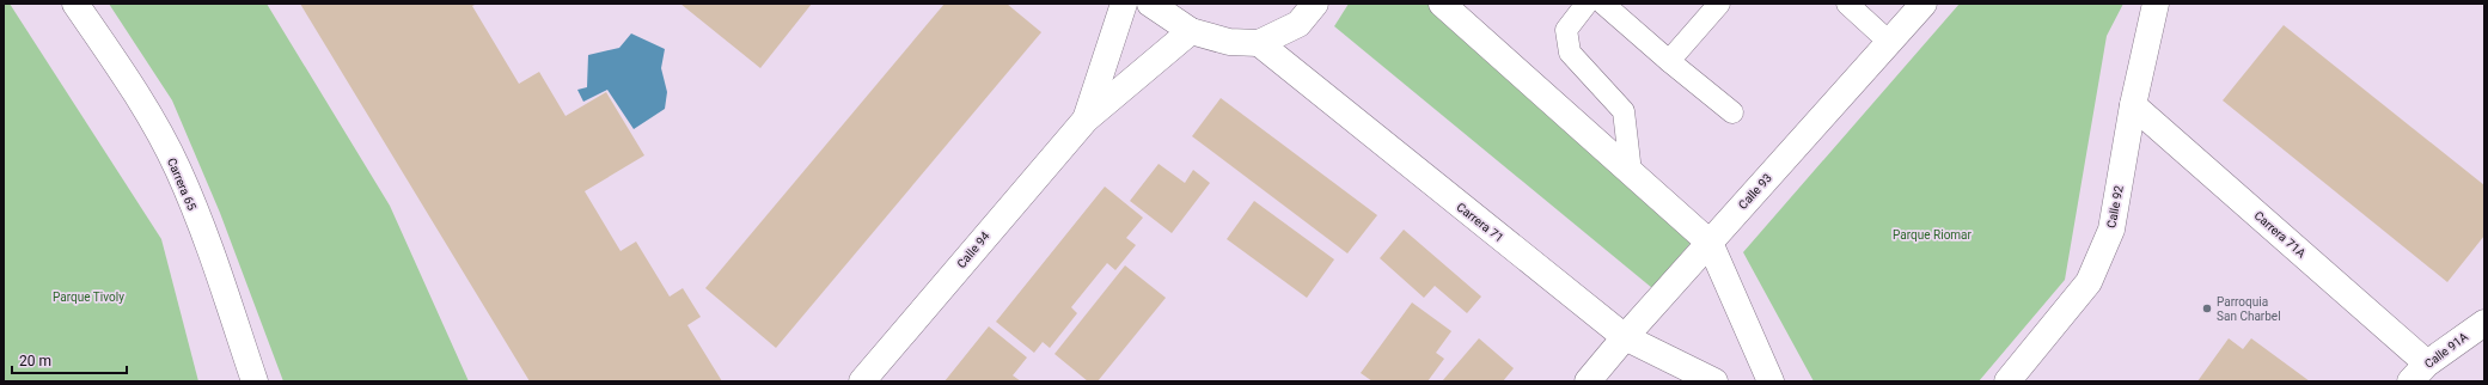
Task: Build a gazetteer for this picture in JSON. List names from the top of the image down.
{
  "streets": {
    "street": [
      "Carrera 65",
      "Calle 93",
      "Calle 92",
      "Carrera 71",
      "Carrera 71A",
      "Calle 94",
      "Calle 91A"
    ]
  },
  "crossings": [
    ["Calle 93", "Carrera 71"],
    ["Calle 92", "Carrera 71A"],
    ["Carrera 71A", "Calle 91A"]
  ],
  "parks": ["Parque Riomar", "Parque Tivoly"],
  "places": ["Parroquia San Charbel"],
  "scale_bar": "20 m"
}
